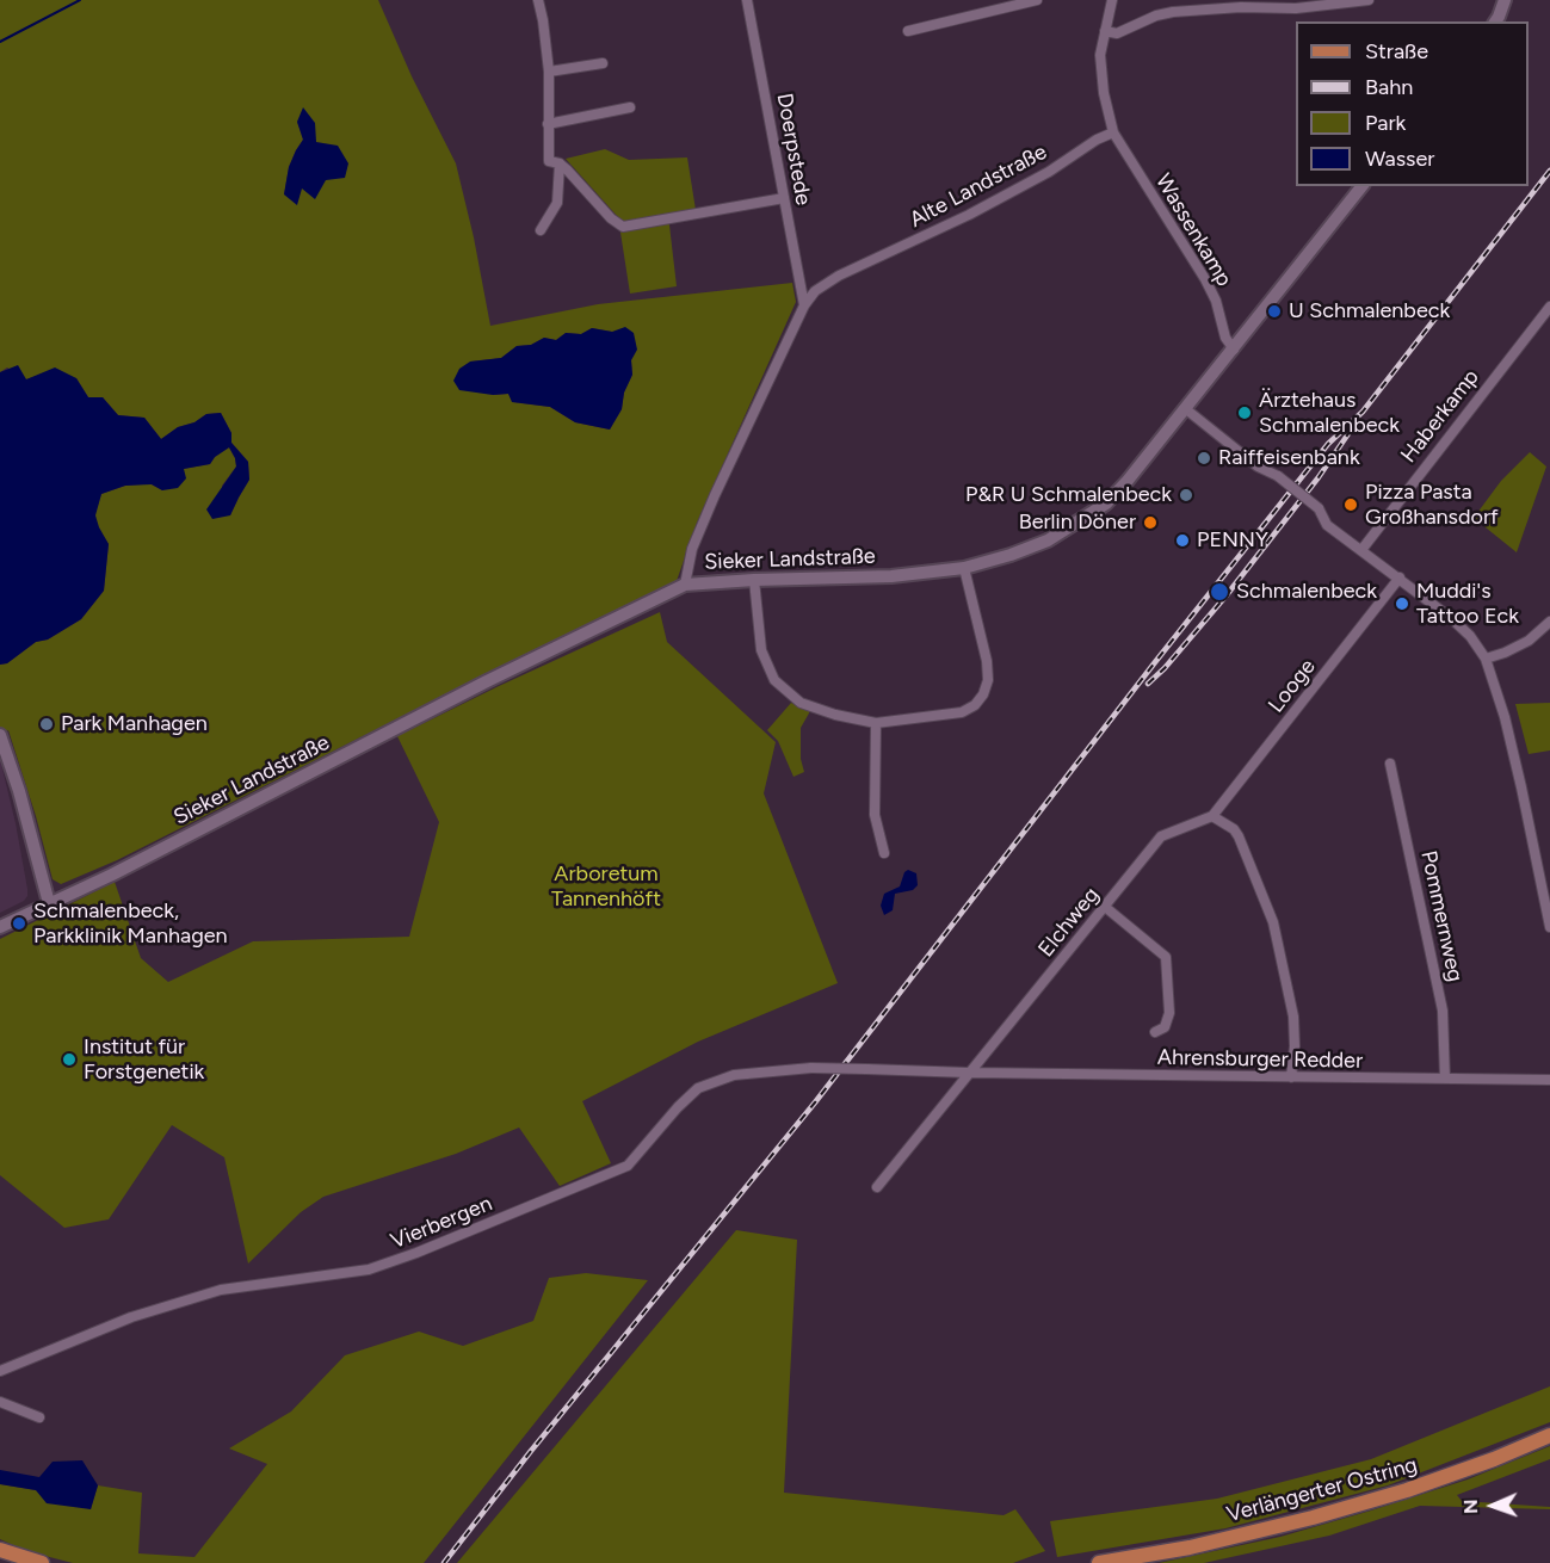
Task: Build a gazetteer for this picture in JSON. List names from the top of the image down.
{
  "streets": {
    "main road": ["Verlängerter Ostring"],
    "street": [
      "Doerpstede",
      "Alte Landstraße",
      "Wassenkamp",
      "Haberkamp",
      "Sieker Landstraße",
      "Looge",
      "Pommernweg",
      "Elchweg",
      "Ahrensburger Redder",
      "Vierbergen"
    ]
  },
  "crossings": [
    ["Doerpstede", "Alte Landstraße"],
    ["Alte Landstraße", "Wassenkamp"],
    ["Alte Landstraße", "Sieker Landstraße"],
    ["Wassenkamp", "Sieker Landstraße"],
    ["Looge", "Elchweg"],
    ["Pommernweg", "Ahrensburger Redder"],
    ["Elchweg", "Ahrensburger Redder"],
    ["Ahrensburger Redder", "Vierbergen"]
  ],
  "parks": ["Arboretum Tannenhöft"],
  "places": [
    "U Schmalenbeck",
    "Ärztehaus Schmalenbeck",
    "Raiffeisenbank",
    "P&R U Schmalenbeck",
    "Pizza Pasta Großhansdorf",
    "Berlin Döner",
    "PENNY",
    "Schmalenbeck",
    "Muddi's Tattoo Eck",
    "Park Manhagen",
    "Schmalenbeck, Parkklinik Manhagen",
    "Institut für Forstgenetik"
  ],
  "legend": [
    "Straße",
    "Bahn",
    "Park",
    "Wasser"
  ],
  "north": "left"
}
